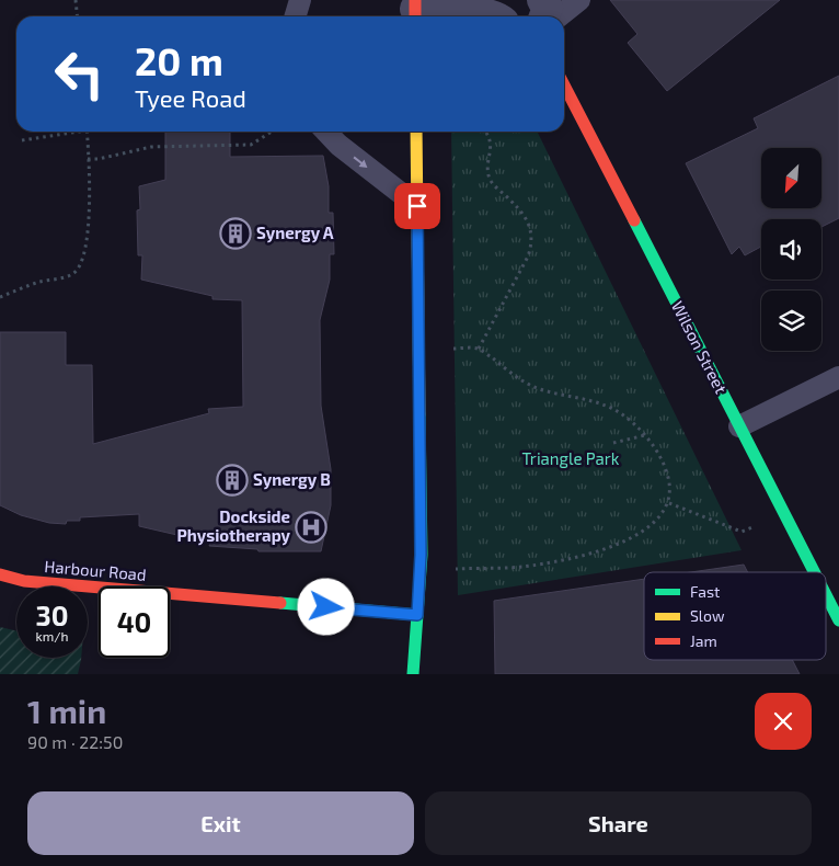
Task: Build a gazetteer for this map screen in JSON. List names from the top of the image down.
{
  "streets": {
    "street": ["Wilson Street", "Harbour Road"]
  },
  "parks": ["Triangle Park"],
  "places": {
    "building": ["Synergy A", "Synergy B"],
    "hospital": ["Dockside Physiotherapy"]
  },
  "legend": ["Fast", "Slow", "Jam"],
  "north": "bottom left",
  "page": {
    "turn": ["20 m", "Tyee Road"],
    "speed": "30 km/h",
    "limit": "40",
    "heading": ["1 min", "90 m · 22:50"],
    "buttons": ["Exit", "Share"]
  }
}
